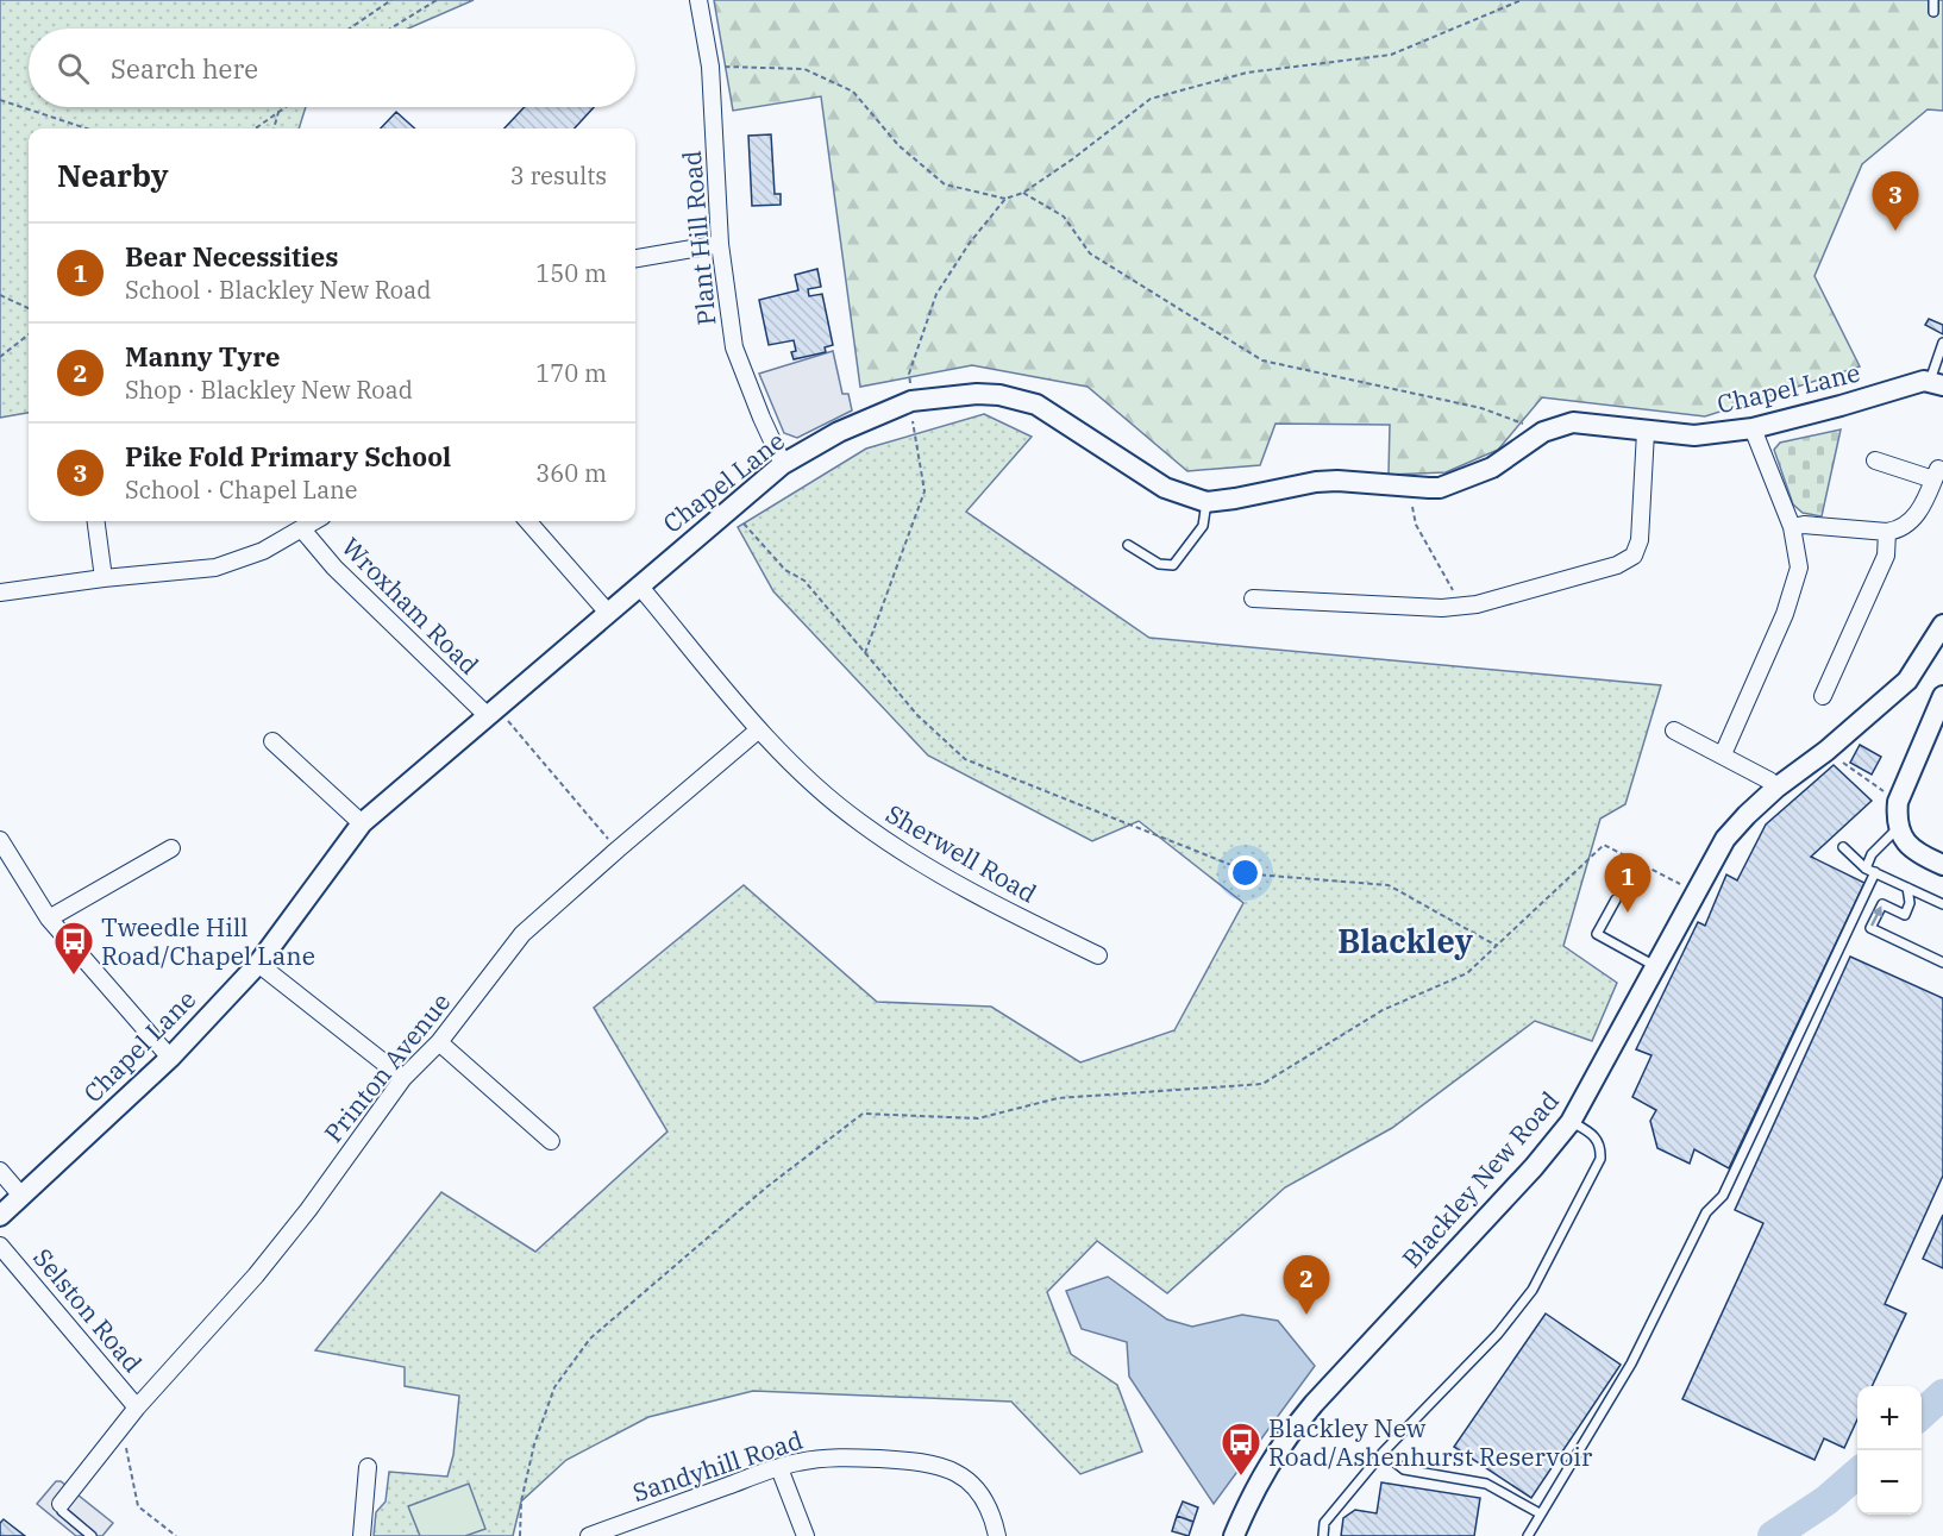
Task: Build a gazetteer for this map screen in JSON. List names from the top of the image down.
{
  "streets": {
    "street": [
      "Plant Hill Road",
      "Chapel Lane",
      "Wroxham Road",
      "Sherwell Road",
      "Printon Avenue",
      "Blackley New Road",
      "Selston Road",
      "Sandyhill Road"
    ]
  },
  "crossings": [
    ["Plant Hill Road", "Chapel Lane"],
    ["Chapel Lane", "Wroxham Road"],
    ["Chapel Lane", "Sherwell Road"],
    ["Sherwell Road", "Printon Avenue"],
    ["Printon Avenue", "Selston Road"]
  ],
  "districts": ["Blackley"],
  "places": {
    "bus stop": ["Tweedle Hill Road/Chapel Lane", "Blackley New Road/Ashenhurst Reservoir"]
  },
  "page": {
    "search": "Search here",
    "heading": ["Nearby", "3 results"],
    "pins": ["3", "1", "2"],
    "list": [
      {
        "mark": "1",
        "name": "Bear Necessities",
        "note": "School · Blackley New Road",
        "value": "150 m"
      },
      {
        "mark": "2",
        "name": "Manny Tyre",
        "note": "Shop · Blackley New Road",
        "value": "170 m"
      },
      {
        "mark": "3",
        "name": "Pike Fold Primary School",
        "note": "School · Chapel Lane",
        "value": "360 m"
      }
    ],
    "map_buttons": ["+", "−"]
  }
}
